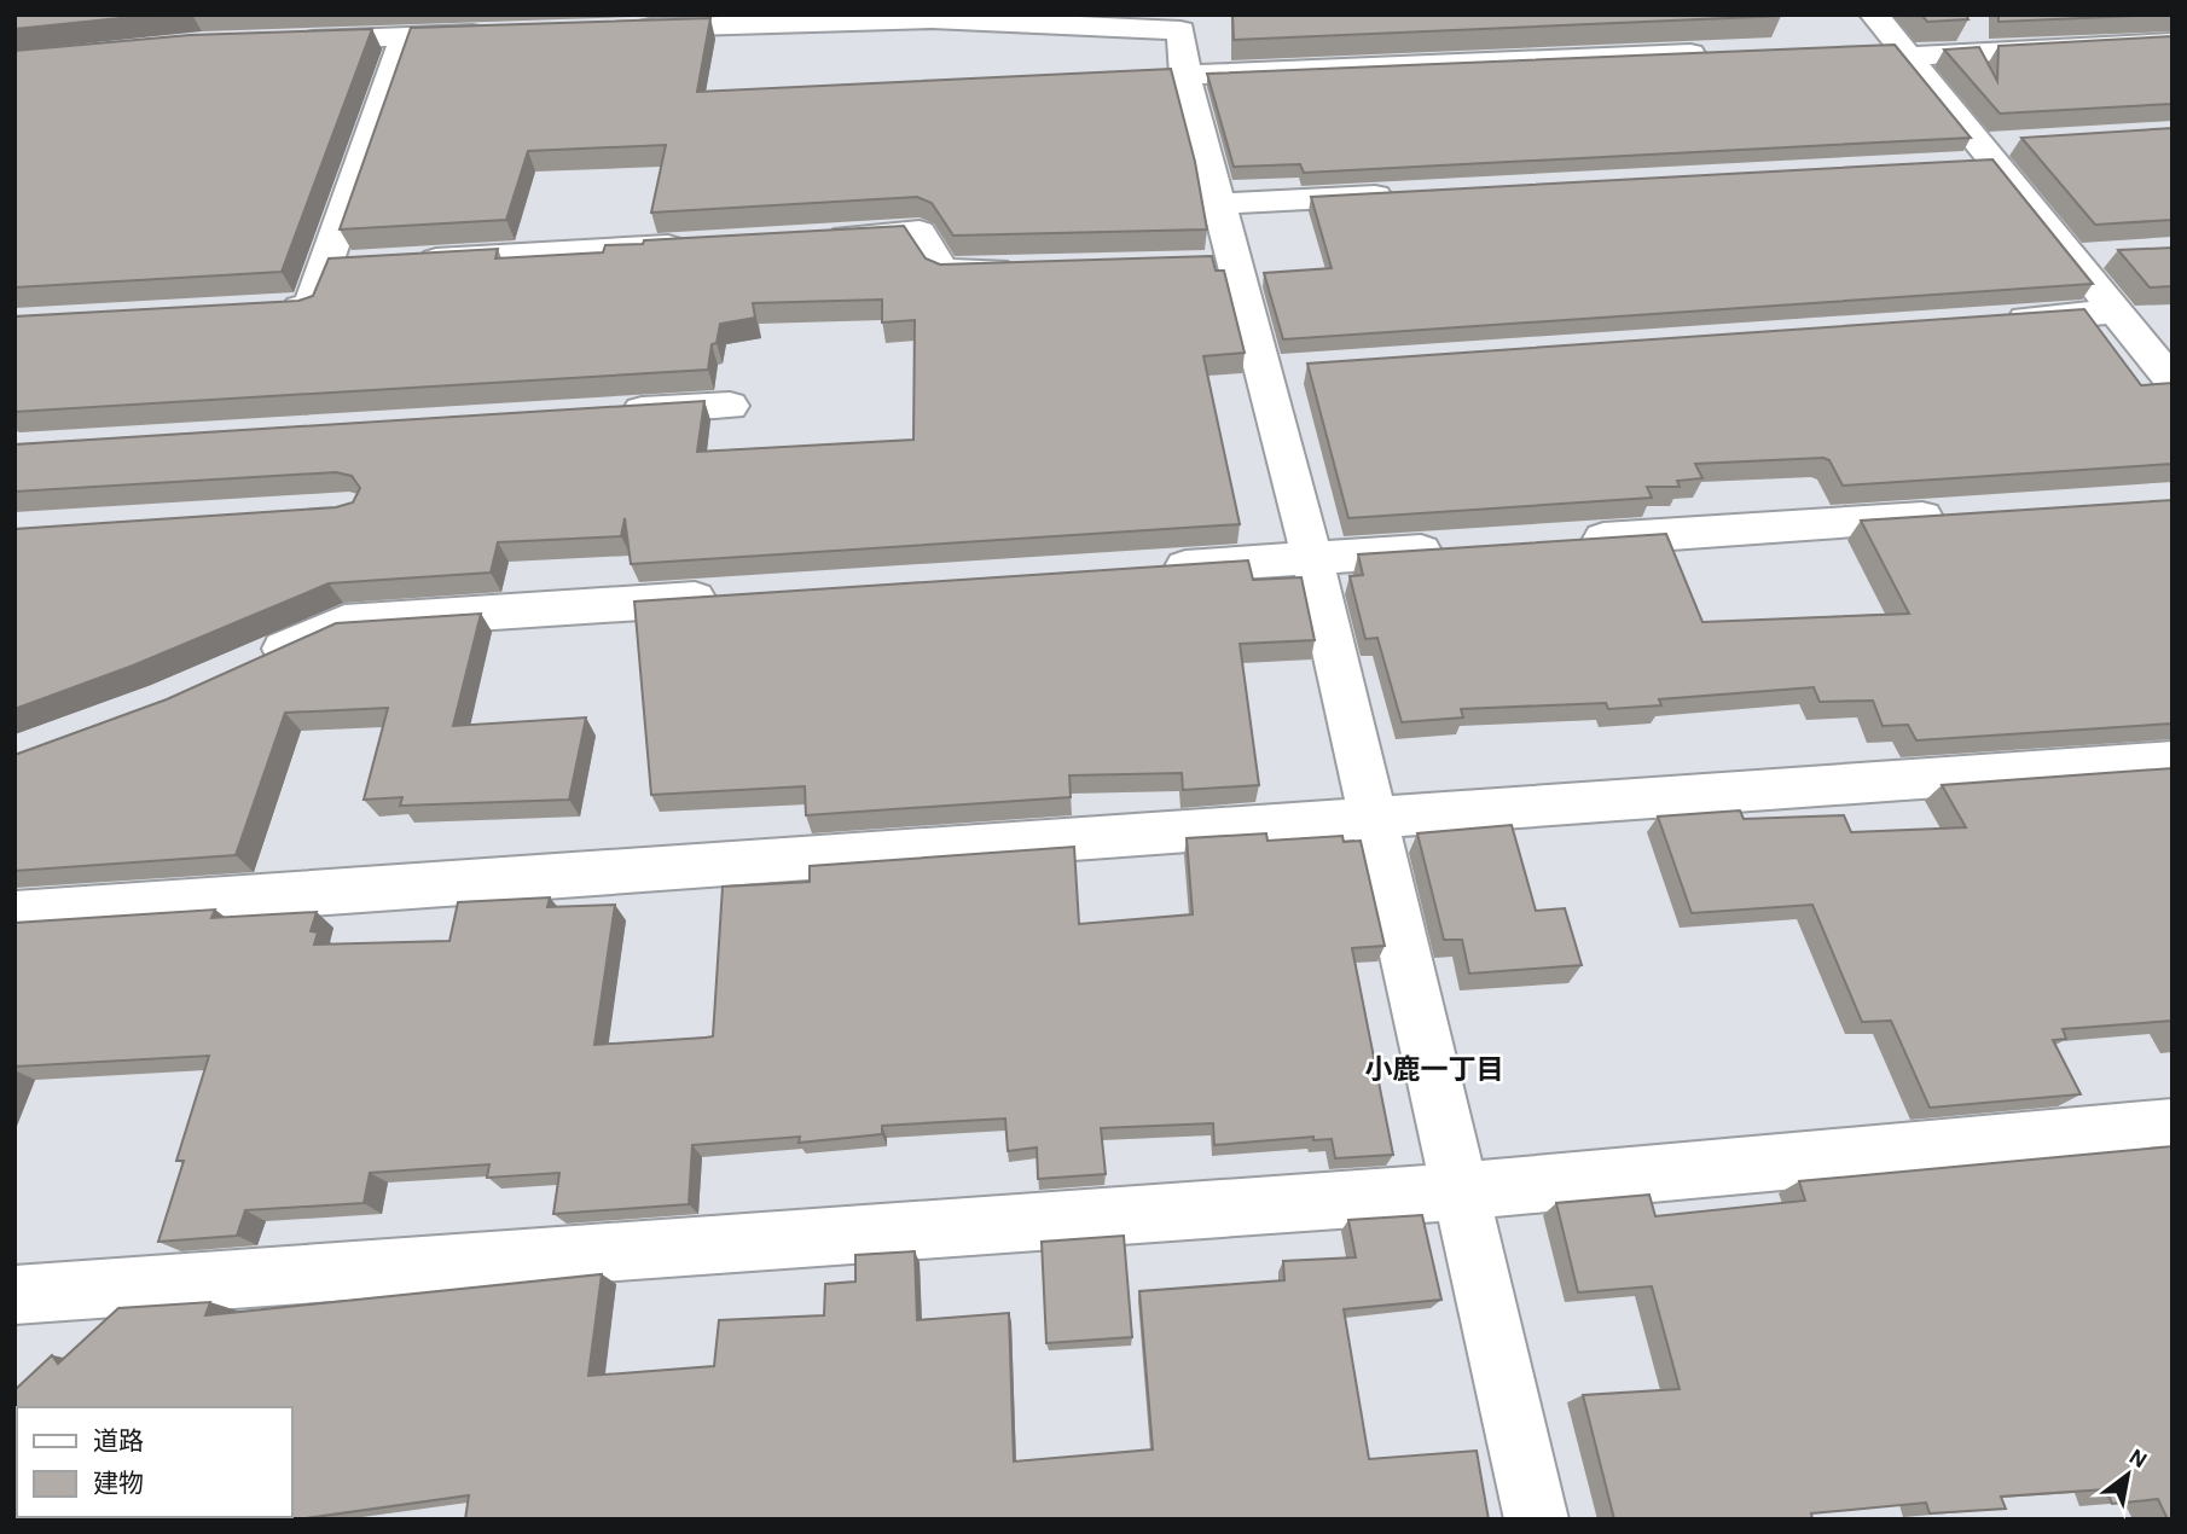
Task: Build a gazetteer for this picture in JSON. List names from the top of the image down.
{
  "districts": ["小鹿一丁目"],
  "legend": ["道路", "建物"],
  "north": "top right"
}
